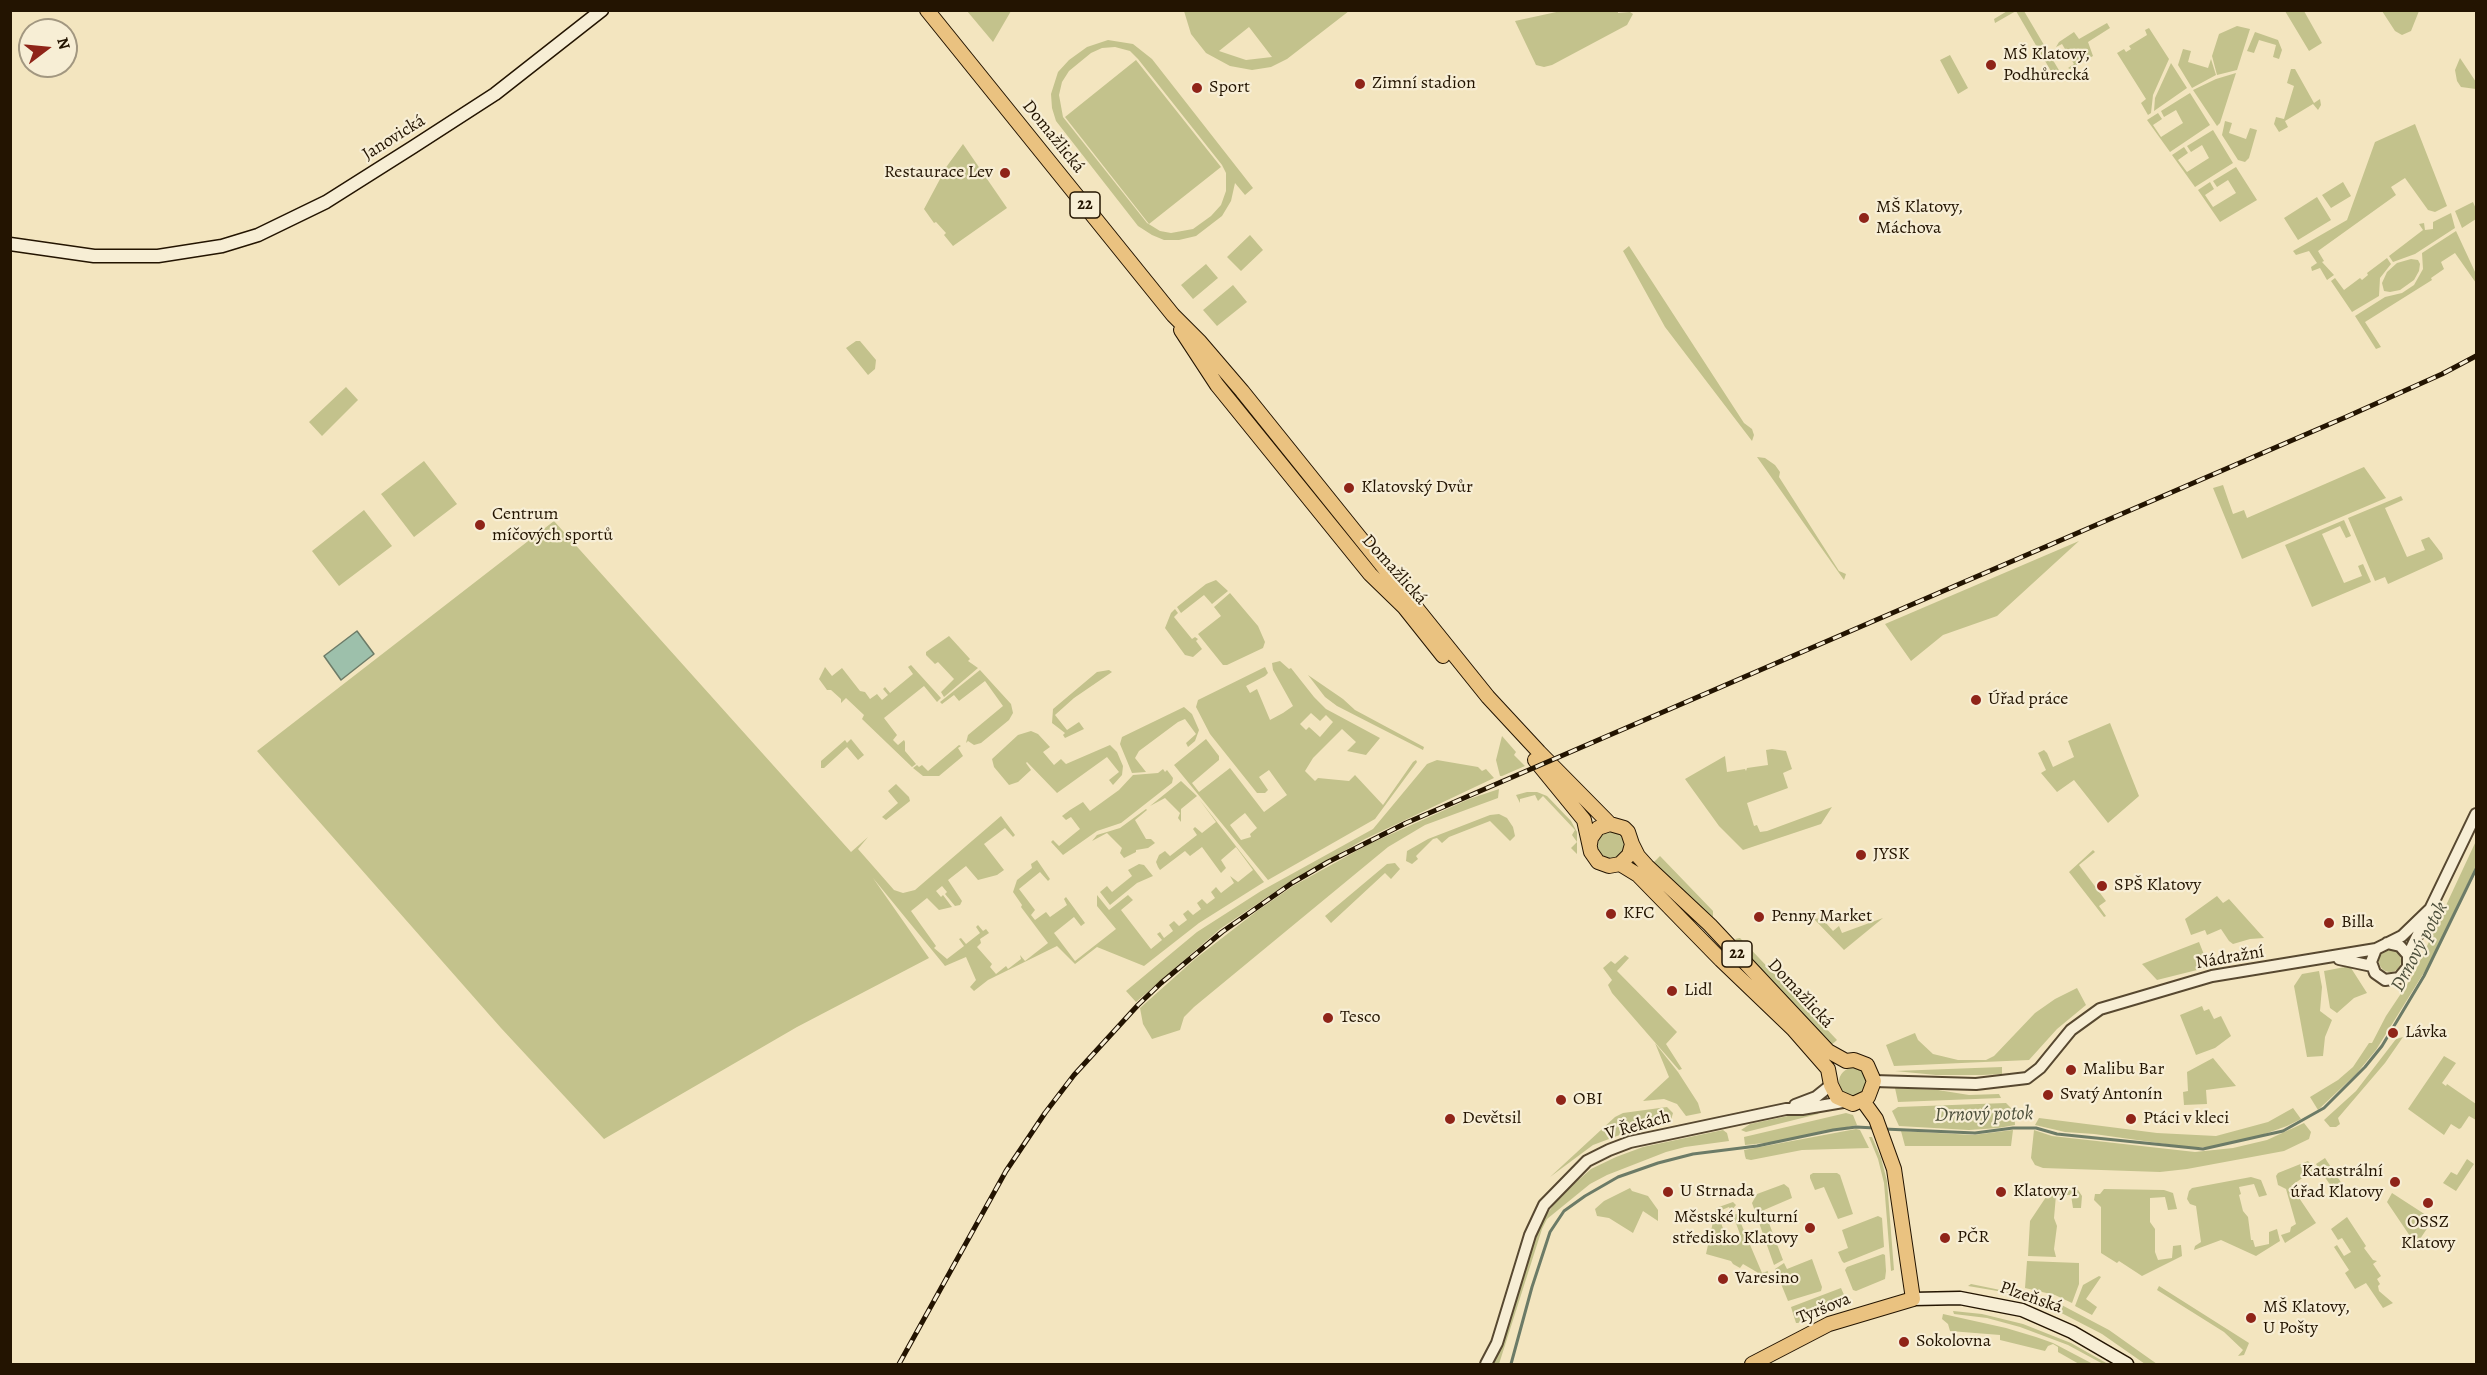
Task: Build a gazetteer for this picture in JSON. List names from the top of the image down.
{
  "streets": {
    "main road": [
      "Domažlická",
      "Janovická",
      "22",
      "Plzeňská",
      "Tyršova"
    ],
    "street": ["Nádražní", "V Řekách"]
  },
  "crossings": [
    ["Domažlická", "22"],
    ["Domažlická", "Nádražní"],
    ["Domažlická", "V Řekách"],
    ["Nádražní", "V Řekách"],
    ["Plzeňská", "Tyršova"]
  ],
  "water": ["Drnový potok"],
  "places": [
    "MŠ Klatovy, Podhůrecká",
    "Zimní stadion",
    "Sport",
    "Restaurace Lev",
    "MŠ Klatovy, Máchova",
    "Klatovský Dvůr",
    "Centrum míčových sportů",
    "Úřad práce",
    "JYSK",
    "SPŠ Klatovy",
    "KFC",
    "Penny Market",
    "Billa",
    "Lidl",
    "Tesco",
    "Lávka",
    "Malibu Bar",
    "Svatý Antonín",
    "OBI",
    "Devětsil",
    "Ptáci v kleci",
    "Katastrální úřad Klatovy",
    "U Strnada",
    "Klatovy 1",
    "OSSZ Klatovy",
    "Městské kulturní středisko Klatovy",
    "PČR",
    "Varesino",
    "MŠ Klatovy, U Pošty",
    "Sokolovna"
  ],
  "north": "right"
}
